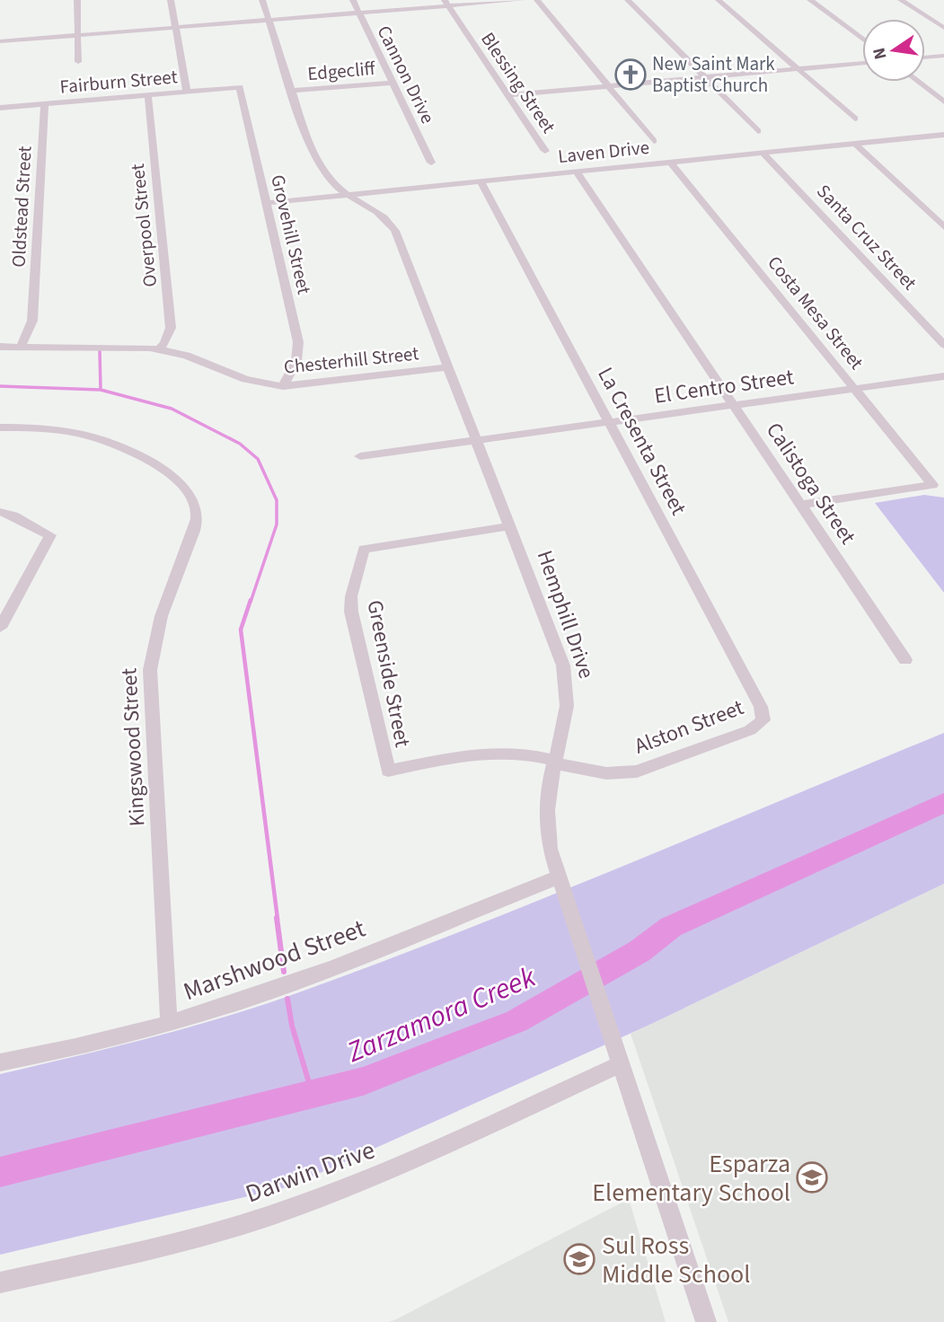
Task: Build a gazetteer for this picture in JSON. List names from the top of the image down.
{
  "streets": {
    "street": [
      "Edgecliff",
      "Cannon Drive",
      "Fairburn Street",
      "Blessing Street",
      "Laven Drive",
      "Oldstead Street",
      "Overpool Street",
      "Grovehill Street",
      "Santa Cruz Street",
      "Costa Mesa Street",
      "Chesterhill Street",
      "El Centro Street",
      "La Cresenta Street",
      "Calistoga Street",
      "Hemphill Drive",
      "Greenside Street",
      "Alston Street",
      "Kingswood Street",
      "Marshwood Street",
      "Darwin Drive"
    ]
  },
  "crossings": [
    ["Edgecliff", "Cannon Drive"],
    ["Edgecliff", "Hemphill Drive"],
    ["Fairburn Street", "Oldstead Street"],
    ["Fairburn Street", "Overpool Street"],
    ["Fairburn Street", "Grovehill Street"],
    ["Laven Drive", "Grovehill Street"],
    ["Laven Drive", "Santa Cruz Street"],
    ["Laven Drive", "Costa Mesa Street"],
    ["Laven Drive", "La Cresenta Street"],
    ["Laven Drive", "Calistoga Street"],
    ["Laven Drive", "Hemphill Drive"],
    ["Oldstead Street", "Chesterhill Street"],
    ["Overpool Street", "Chesterhill Street"],
    ["Grovehill Street", "Chesterhill Street"],
    ["Costa Mesa Street", "El Centro Street"],
    ["Costa Mesa Street", "Calistoga Street"],
    ["Chesterhill Street", "Hemphill Drive"],
    ["El Centro Street", "La Cresenta Street"],
    ["El Centro Street", "Calistoga Street"],
    ["El Centro Street", "Hemphill Drive"],
    ["La Cresenta Street", "Alston Street"],
    ["Hemphill Drive", "Greenside Street"],
    ["Hemphill Drive", "Alston Street"],
    ["Hemphill Drive", "Marshwood Street"],
    ["Hemphill Drive", "Darwin Drive"],
    ["Greenside Street", "Alston Street"],
    ["Kingswood Street", "Marshwood Street"]
  ],
  "water": ["Zarzamora Creek"],
  "places": {
    "church": ["New Saint Mark Baptist Church"],
    "school or university": ["Esparza Elementary School", "Sul Ross Middle School"]
  },
  "north": "left"
}
